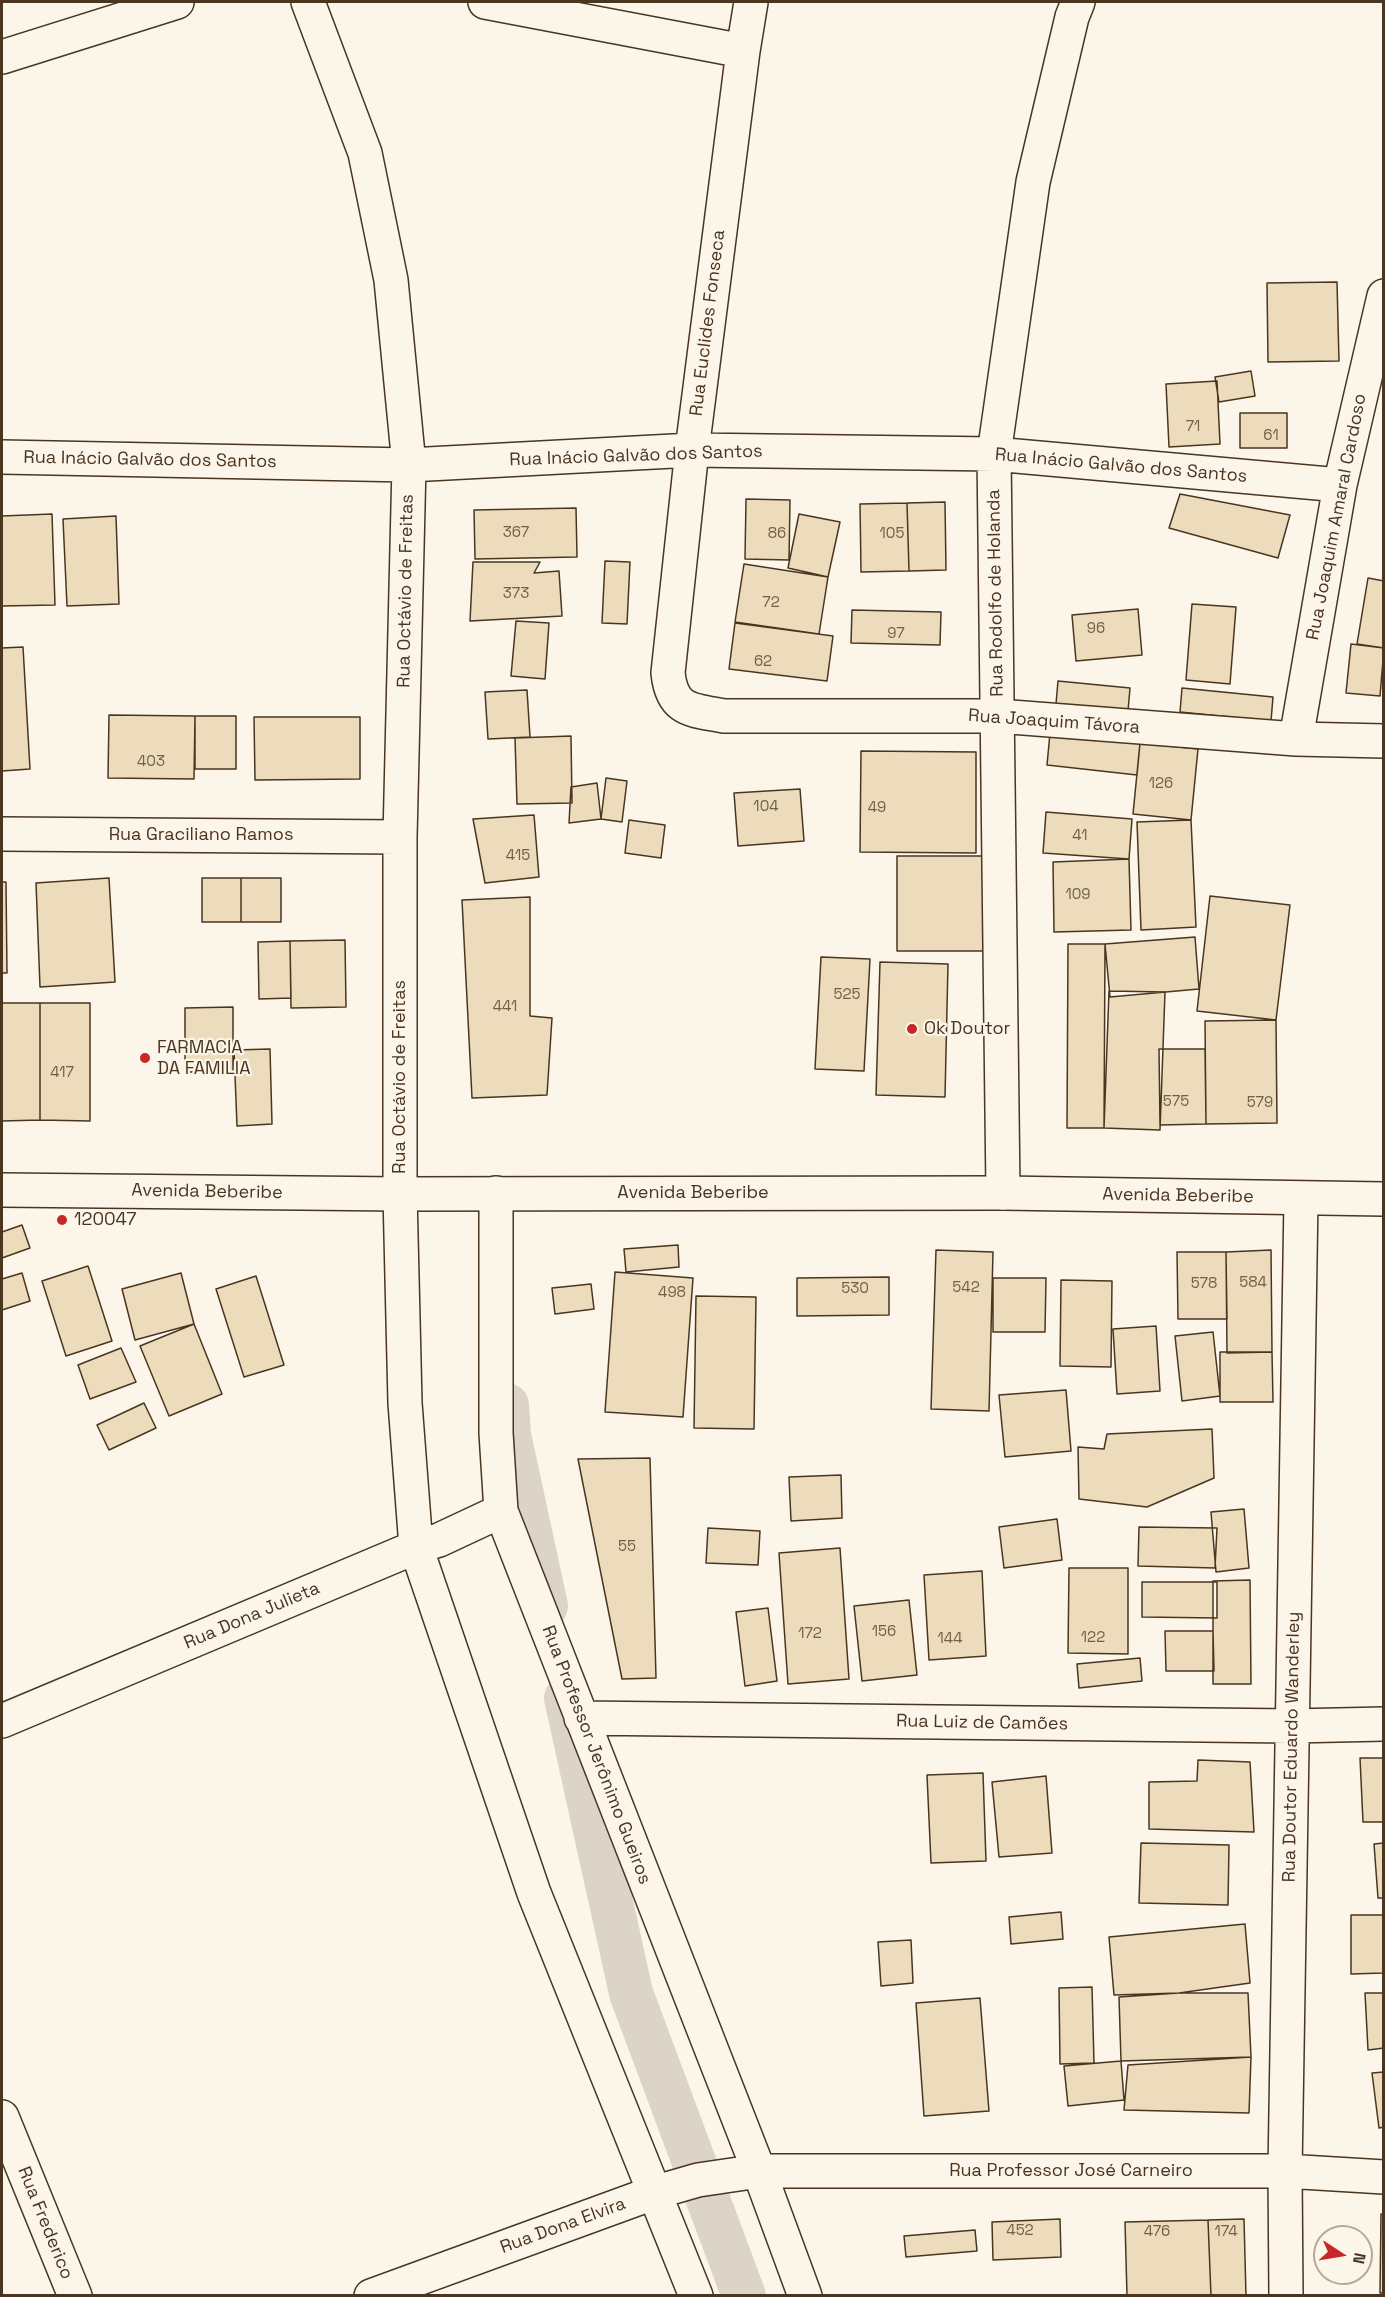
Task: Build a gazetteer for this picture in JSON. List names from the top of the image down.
{
  "streets": {
    "street": [
      "Rua Euclides Fonseca",
      "Rua Inácio Galvão dos Santos",
      "Rua Joaquim Amaral Cardoso",
      "Rua Octávio de Freitas",
      "Rua Rodolfo de Holanda",
      "Rua Joaquim Távora",
      "Rua Graciliano Ramos",
      "Avenida Beberibe",
      "Rua Dona Julieta",
      "Rua Luiz de Camões",
      "Rua Doutor Eduardo Wanderley",
      "Rua Professor Jerônimo Gueiros",
      "Rua Professor José Carneiro",
      "Rua Frederico",
      "Rua Dona Elvira"
    ]
  },
  "crossings": [
    ["Rua Euclides Fonseca", "Rua Inácio Galvão dos Santos"],
    ["Rua Euclides Fonseca", "Rua Joaquim Távora"],
    ["Rua Inácio Galvão dos Santos", "Rua Joaquim Amaral Cardoso"],
    ["Rua Inácio Galvão dos Santos", "Rua Octávio de Freitas"],
    ["Rua Inácio Galvão dos Santos", "Rua Rodolfo de Holanda"],
    ["Rua Joaquim Amaral Cardoso", "Rua Joaquim Távora"],
    ["Rua Octávio de Freitas", "Rua Graciliano Ramos"],
    ["Rua Octávio de Freitas", "Avenida Beberibe"],
    ["Rua Rodolfo de Holanda", "Rua Joaquim Távora"],
    ["Rua Rodolfo de Holanda", "Avenida Beberibe"],
    ["Avenida Beberibe", "Rua Doutor Eduardo Wanderley"],
    ["Avenida Beberibe", "Rua Professor Jerônimo Gueiros"],
    ["Rua Dona Julieta", "Rua Professor Jerônimo Gueiros"],
    ["Rua Luiz de Camões", "Rua Doutor Eduardo Wanderley"],
    ["Rua Luiz de Camões", "Rua Professor Jerônimo Gueiros"],
    ["Rua Doutor Eduardo Wanderley", "Rua Professor José Carneiro"],
    ["Rua Professor Jerônimo Gueiros", "Rua Professor José Carneiro"],
    ["Rua Professor Jerônimo Gueiros", "Rua Dona Elvira"],
    ["Rua Professor José Carneiro", "Rua Dona Elvira"]
  ],
  "places": ["Ok Doutor", "FARMACIA DA FAMILIA", "120047"],
  "house_numbers": [
    "71",
    "61",
    "367",
    "86",
    "105",
    "373",
    "72",
    "96",
    "97",
    "62",
    "403",
    "126",
    "104",
    "49",
    "41",
    "415",
    "109",
    "525",
    "441",
    "417",
    "575",
    "579",
    "584",
    "578",
    "542",
    "530",
    "498",
    "55",
    "156",
    "172",
    "122",
    "144",
    "452",
    "476",
    "174"
  ],
  "north": "right"
}
